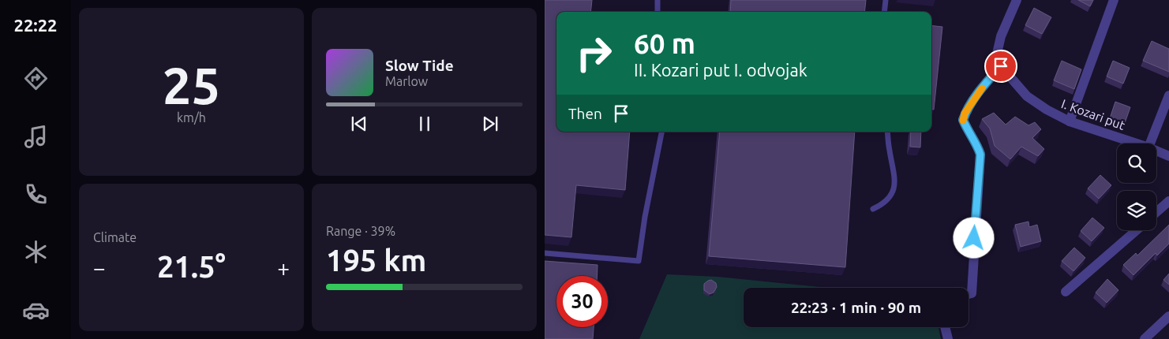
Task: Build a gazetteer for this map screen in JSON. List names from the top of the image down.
{
  "streets": {
    "street": ["I. Kozari put"]
  },
  "page": {
    "tabs": "22:22",
    "tile": [
      ["25", "km/h"],
      "Climate",
      ["Range · 39%", "195 km"]
    ],
    "turn": ["60 m", "II. Kozari put I. odvojak"],
    "song": ["Slow Tide", "Marlow"],
    "then": "Then",
    "heat": ["−", "21.5°", "+"],
    "limit": "30",
    "trip": "22:23 · 1 min · 90 m"
  }
}
